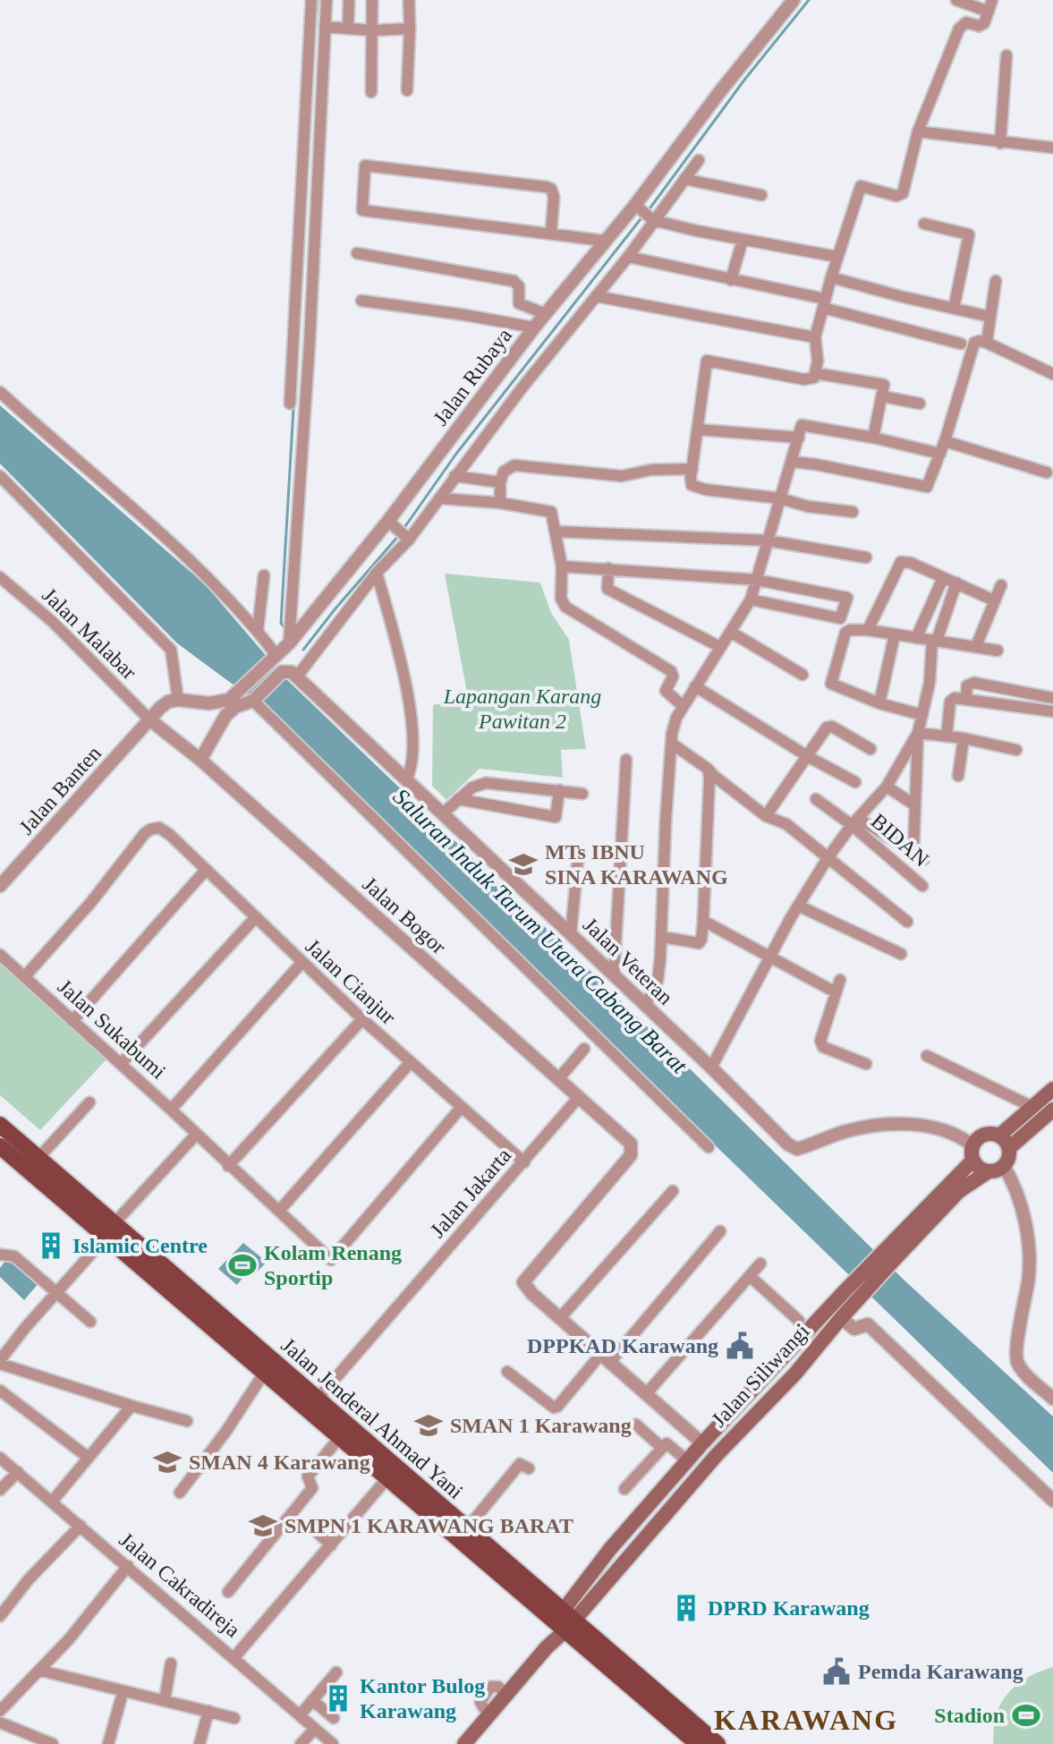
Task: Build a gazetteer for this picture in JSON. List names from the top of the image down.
{
  "streets": {
    "main road": ["Jalan Siliwangi", "Jalan Jenderal Ahmad Yani"],
    "street": [
      "Jalan Rubaya",
      "Jalan Malabar",
      "Jalan Banten",
      "BIDAN",
      "Jalan Bogor",
      "Jalan Veteran",
      "Jalan Cianjur",
      "Jalan Sukabumi",
      "Jalan Jakarta",
      "Jalan Cakradireja"
    ]
  },
  "crossings": [
    ["Jalan Malabar", "Jalan Banten"],
    ["Jalan Malabar", "Jalan Bogor"],
    ["Jalan Banten", "Jalan Bogor"],
    ["Jalan Bogor", "Jalan Jakarta"],
    ["Jalan Veteran", "Jalan Siliwangi"],
    ["Jalan Cianjur", "Jalan Sukabumi"],
    ["Jalan Cianjur", "Jalan Jakarta"],
    ["Jalan Jakarta", "Jalan Jenderal Ahmad Yani"],
    ["Jalan Siliwangi", "Jalan Jenderal Ahmad Yani"]
  ],
  "districts": ["KARAWANG"],
  "water": ["Saluran Induk Tarum Utara Cabang Barat"],
  "parks": ["Lapangan Karang Pawitan 2"],
  "places": {
    "school or university": [
      "MTs IBNU SINA KARAWANG",
      "SMAN 1 Karawang",
      "SMAN 4 Karawang",
      "SMPN 1 KARAWANG BARAT"
    ],
    "building": ["Islamic Centre", "DPRD Karawang", "Kantor Bulog Karawang"],
    "sports": ["Kolam Renang Sportip", "Stadion"],
    "public building": ["DPPKAD Karawang", "Pemda Karawang"]
  }
}
